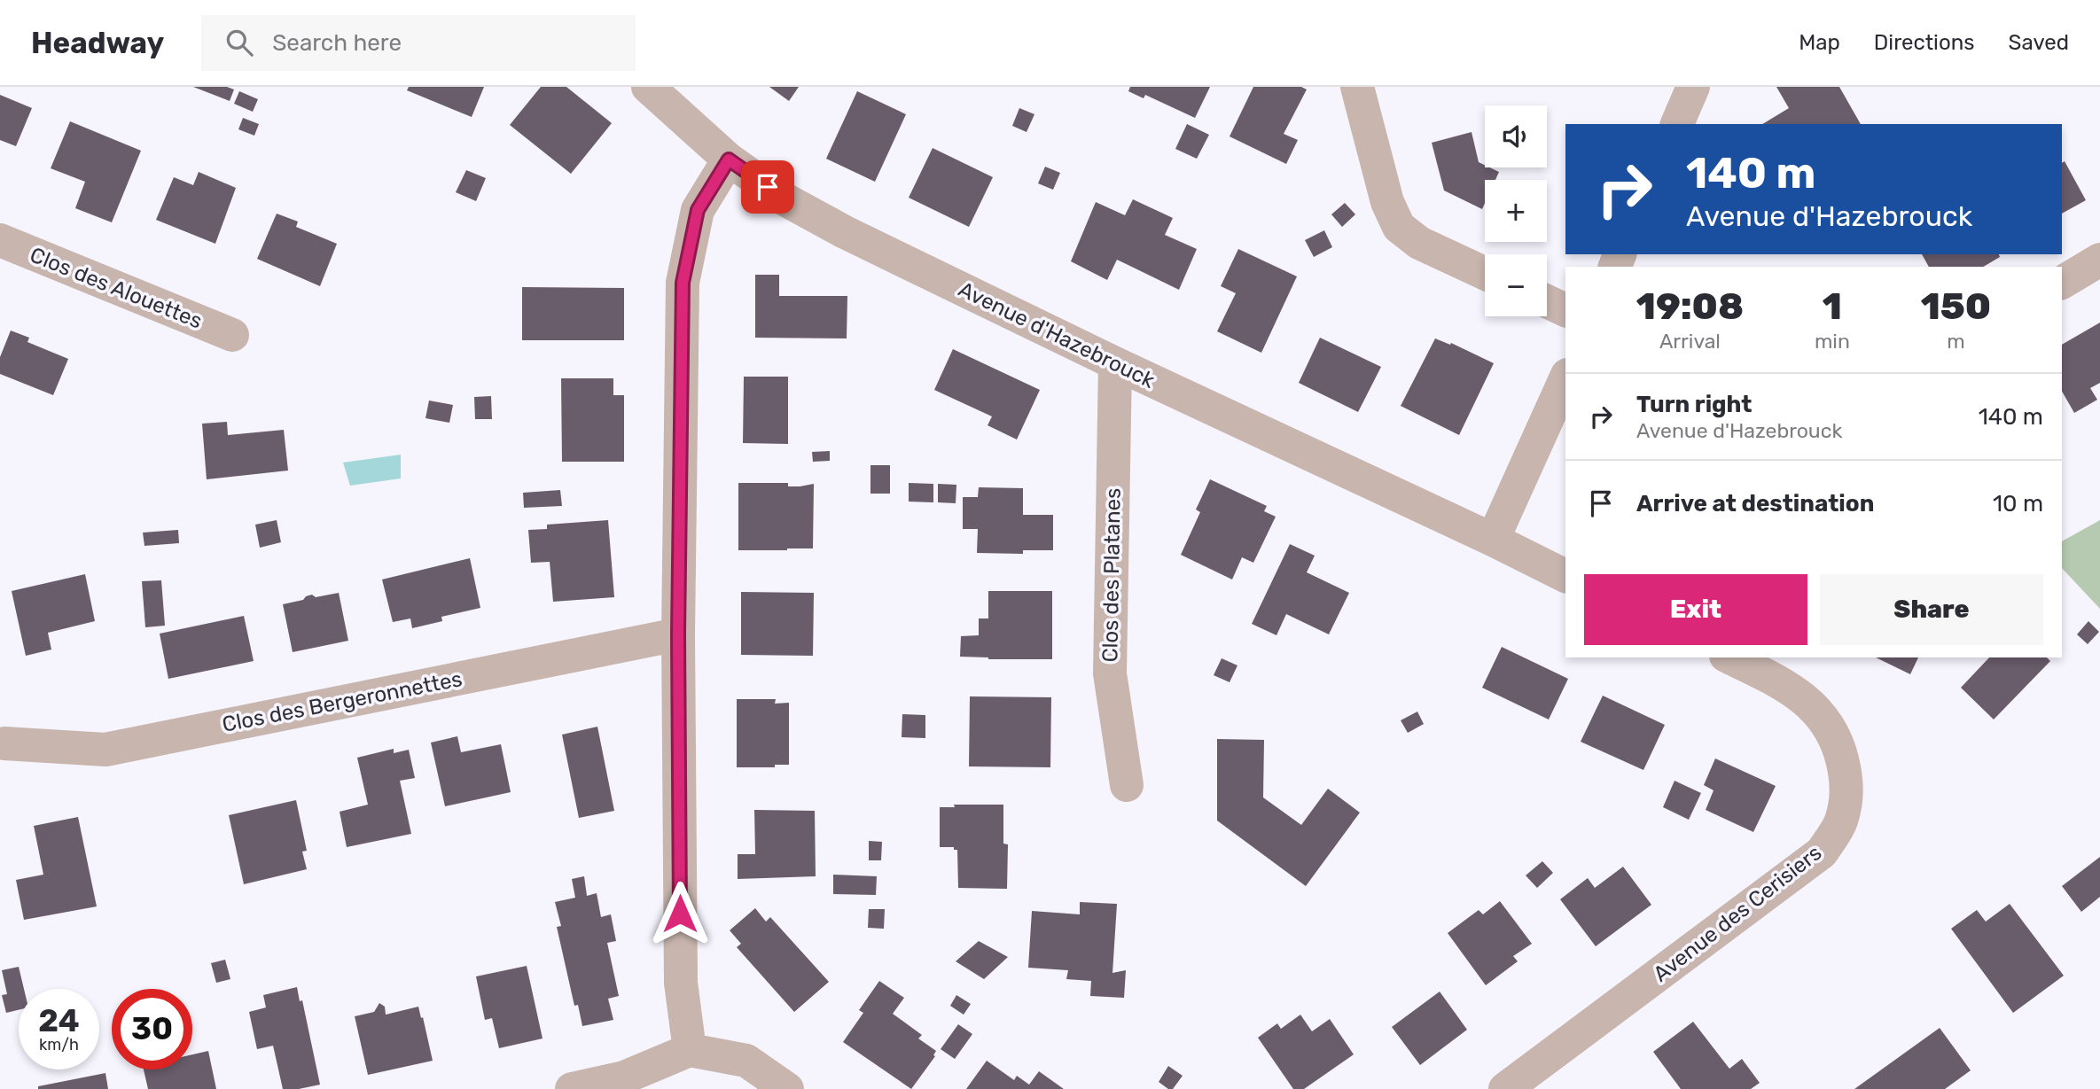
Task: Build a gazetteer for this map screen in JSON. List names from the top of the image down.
{
  "streets": {
    "street": [
      "Clos des Alouettes",
      "Avenue d'Hazebrouck",
      "Clos des Platanes",
      "Clos des Bergeronnettes",
      "Avenue des Cerisiers"
    ]
  },
  "crossings": [
    ["Avenue d'Hazebrouck", "Clos des Platanes"]
  ],
  "page": {
    "header": "Headway",
    "search": "Search here",
    "nav": ["Map", "Directions", "Saved"],
    "map_buttons": ["+", "−"],
    "turn": ["140 m", "Avenue d'Hazebrouck"],
    "eta": [
      "19:08",
      "Arrival",
      "1",
      "min",
      "150",
      "m"
    ],
    "list": [
      {
        "name": "Turn right",
        "note": "Avenue d'Hazebrouck",
        "value": "140 m"
      },
      {
        "name": "Arrive at destination",
        "value": "10 m"
      }
    ],
    "buttons": ["Exit", "Share"],
    "speed": "24 km/h",
    "limit": "30"
  }
}
